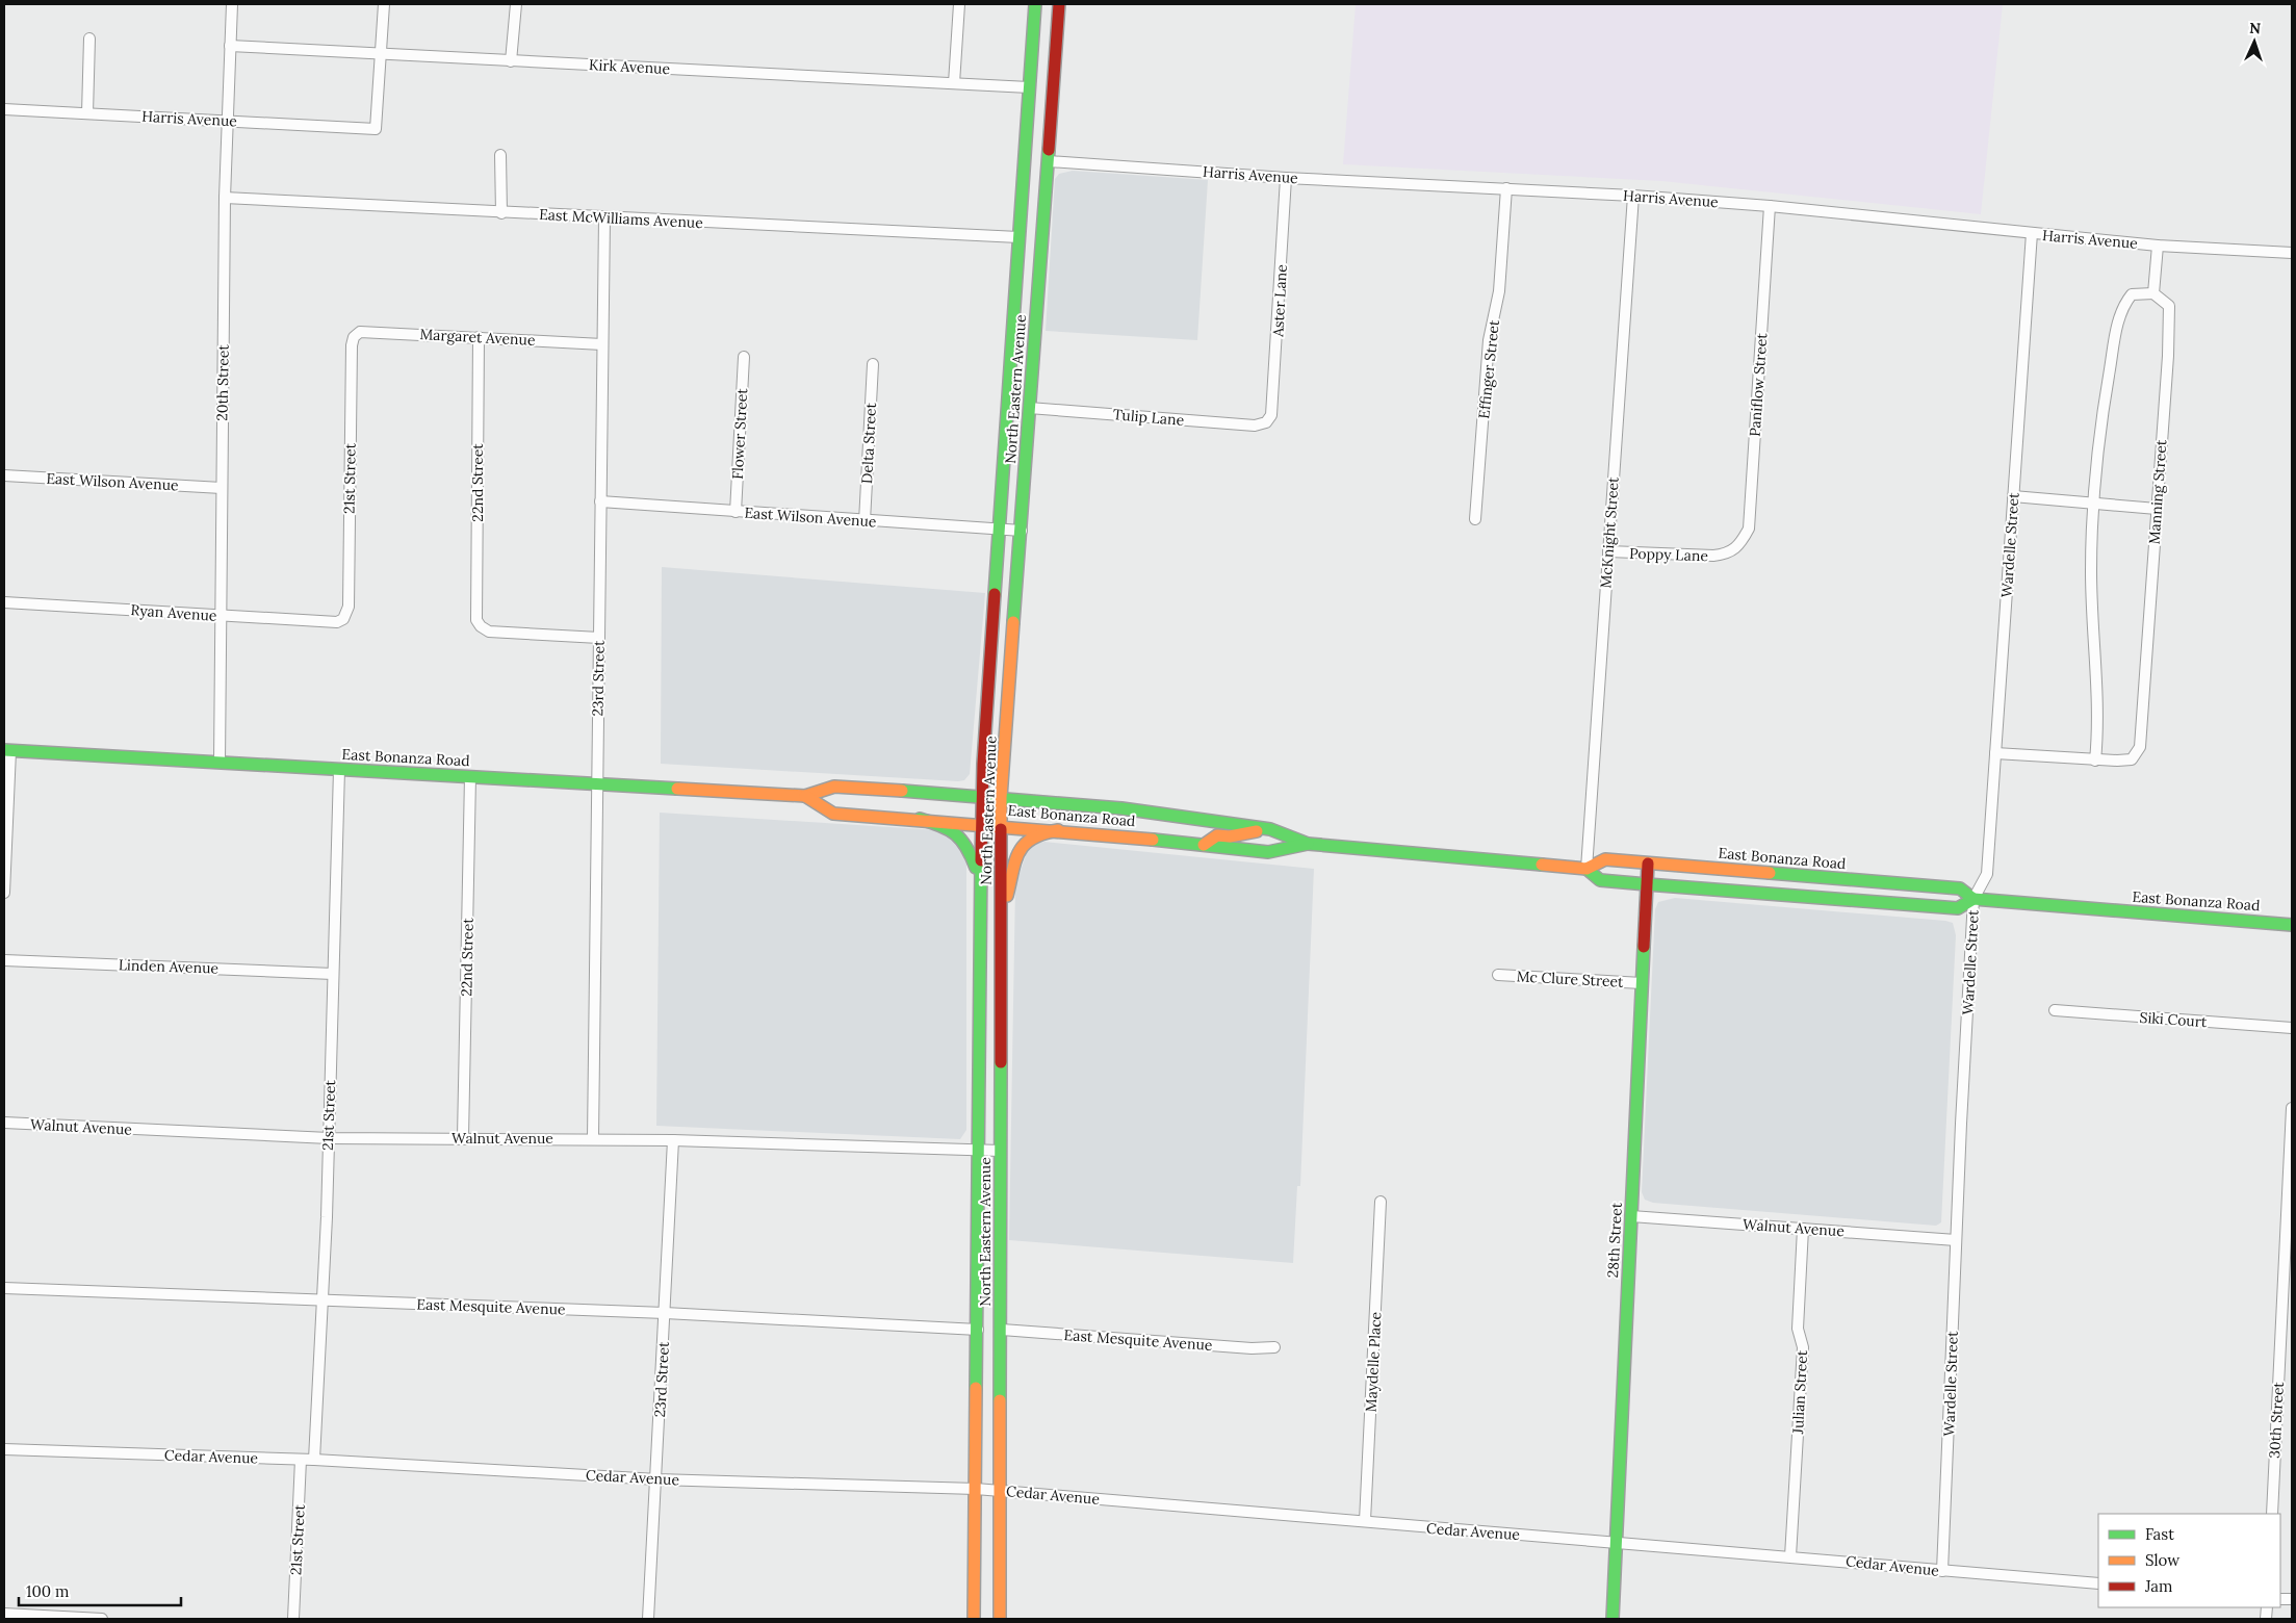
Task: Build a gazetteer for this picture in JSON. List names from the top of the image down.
{
  "streets": {
    "main road": ["North Eastern Avenue", "East Bonanza Road", "28th Street"],
    "street": [
      "Kirk Avenue",
      "Harris Avenue",
      "East McWilliams Avenue",
      "Aster Lane",
      "Margaret Avenue",
      "Effinger Street",
      "20th Street",
      "Paniflow Street",
      "Tulip Lane",
      "Flower Street",
      "Delta Street",
      "21st Street",
      "East Wilson Avenue",
      "22nd Street",
      "Manning Street",
      "McKnight Street",
      "Wardelle Street",
      "Poppy Lane",
      "Ryan Avenue",
      "23rd Street",
      "Linden Avenue",
      "Mc Clure Street",
      "Siki Court",
      "Walnut Avenue",
      "East Mesquite Avenue",
      "Maydelle Place",
      "Julian Street",
      "30th Street",
      "Cedar Avenue"
    ]
  },
  "crossings": [
    ["Kirk Avenue", "Harris Avenue"],
    ["Kirk Avenue", "20th Street"],
    ["Kirk Avenue", "North Eastern Avenue"],
    ["Harris Avenue", "Aster Lane"],
    ["Harris Avenue", "Effinger Street"],
    ["Harris Avenue", "20th Street"],
    ["Harris Avenue", "Paniflow Street"],
    ["Harris Avenue", "North Eastern Avenue"],
    ["Harris Avenue", "McKnight Street"],
    ["Harris Avenue", "Wardelle Street"],
    ["East McWilliams Avenue", "20th Street"],
    ["East McWilliams Avenue", "North Eastern Avenue"],
    ["East McWilliams Avenue", "23rd Street"],
    ["Aster Lane", "Tulip Lane"],
    ["Margaret Avenue", "21st Street"],
    ["Margaret Avenue", "22nd Street"],
    ["Margaret Avenue", "23rd Street"],
    ["20th Street", "East Wilson Avenue"],
    ["20th Street", "Ryan Avenue"],
    ["20th Street", "East Bonanza Road"],
    ["Paniflow Street", "Poppy Lane"],
    ["North Eastern Avenue", "Tulip Lane"],
    ["North Eastern Avenue", "East Wilson Avenue"],
    ["North Eastern Avenue", "East Bonanza Road"],
    ["North Eastern Avenue", "Walnut Avenue"],
    ["North Eastern Avenue", "East Mesquite Avenue"],
    ["North Eastern Avenue", "Cedar Avenue"],
    ["Flower Street", "East Wilson Avenue"],
    ["Delta Street", "East Wilson Avenue"],
    ["21st Street", "Ryan Avenue"],
    ["21st Street", "East Bonanza Road"],
    ["21st Street", "Linden Avenue"],
    ["21st Street", "Walnut Avenue"],
    ["21st Street", "East Mesquite Avenue"],
    ["21st Street", "Cedar Avenue"],
    ["East Wilson Avenue", "23rd Street"],
    ["22nd Street", "23rd Street"],
    ["22nd Street", "East Bonanza Road"],
    ["22nd Street", "Walnut Avenue"],
    ["McKnight Street", "Poppy Lane"],
    ["McKnight Street", "East Bonanza Road"],
    ["Wardelle Street", "East Bonanza Road"],
    ["Wardelle Street", "Walnut Avenue"],
    ["Wardelle Street", "Cedar Avenue"],
    ["23rd Street", "East Bonanza Road"],
    ["23rd Street", "Walnut Avenue"],
    ["23rd Street", "East Mesquite Avenue"],
    ["23rd Street", "Cedar Avenue"],
    ["East Bonanza Road", "28th Street"],
    ["Mc Clure Street", "28th Street"],
    ["Walnut Avenue", "28th Street"],
    ["Walnut Avenue", "Julian Street"],
    ["28th Street", "Cedar Avenue"],
    ["Maydelle Place", "Cedar Avenue"],
    ["Julian Street", "Cedar Avenue"]
  ],
  "legend": ["Fast", "Slow", "Jam"],
  "scale_bar": "100 m",
  "north": "top"
}
